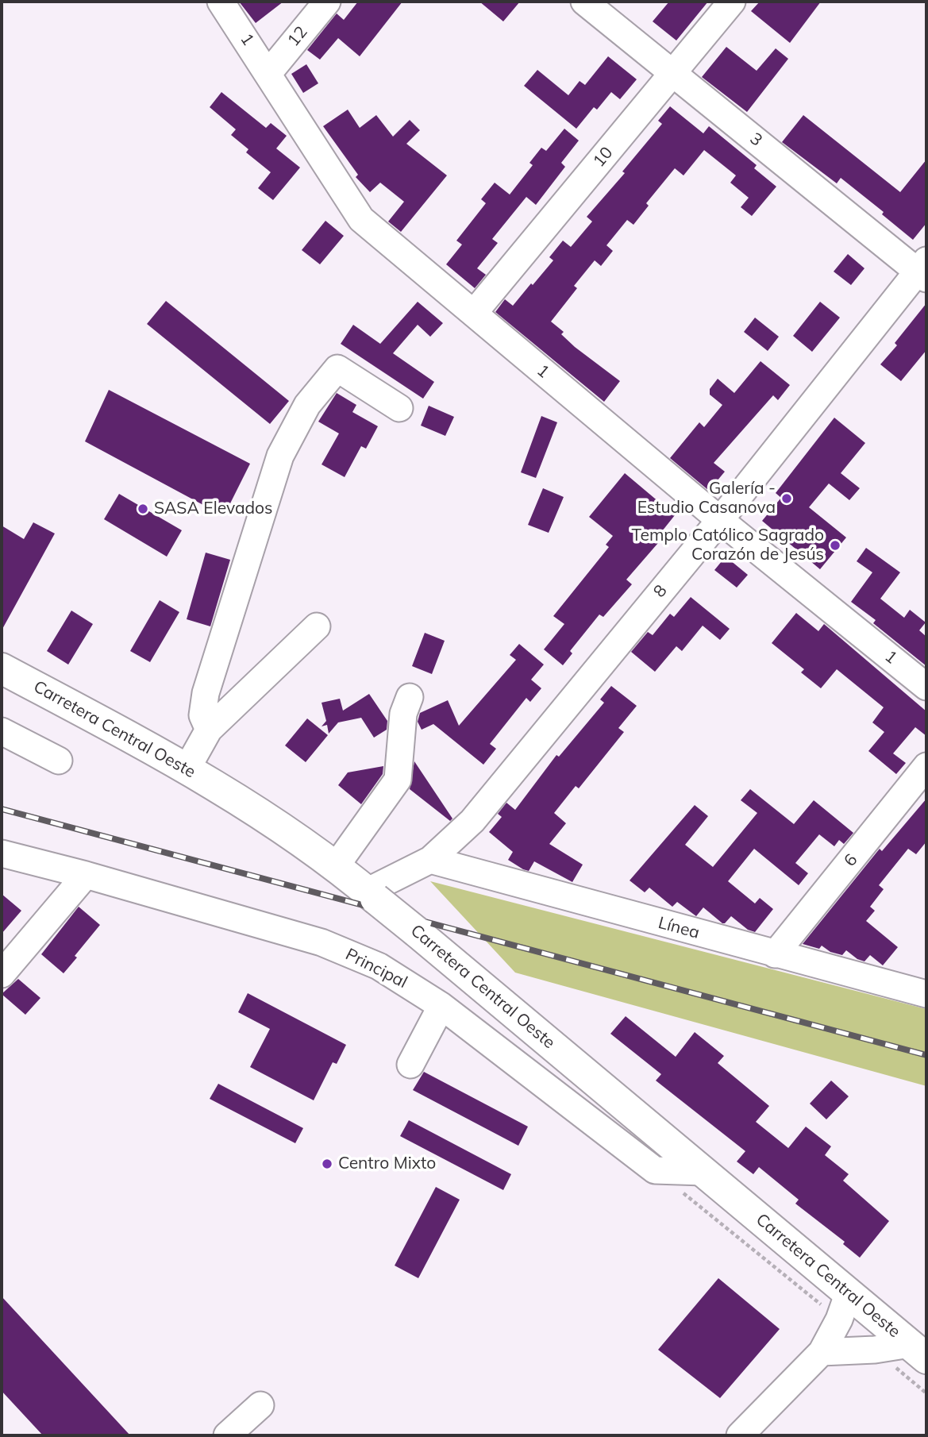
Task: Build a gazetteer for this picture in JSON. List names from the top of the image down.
{
  "streets": {
    "main road": ["Carretera Central Oeste"],
    "street": [
      "12",
      "1",
      "3",
      "10",
      "8",
      "6",
      "Línea",
      "Principal"
    ]
  },
  "crossings": [
    ["12", "1"],
    ["1", "10"],
    ["1", "8"],
    ["3", "10"],
    ["3", "8"],
    ["8", "Carretera Central Oeste"],
    ["8", "Línea"],
    ["6", "Línea"]
  ],
  "places": [
    "Galería - Estudio Casanova",
    "SASA Elevados",
    "Templo Católico Sagrado Corazón de Jesús",
    "Centro Mixto"
  ]
}
